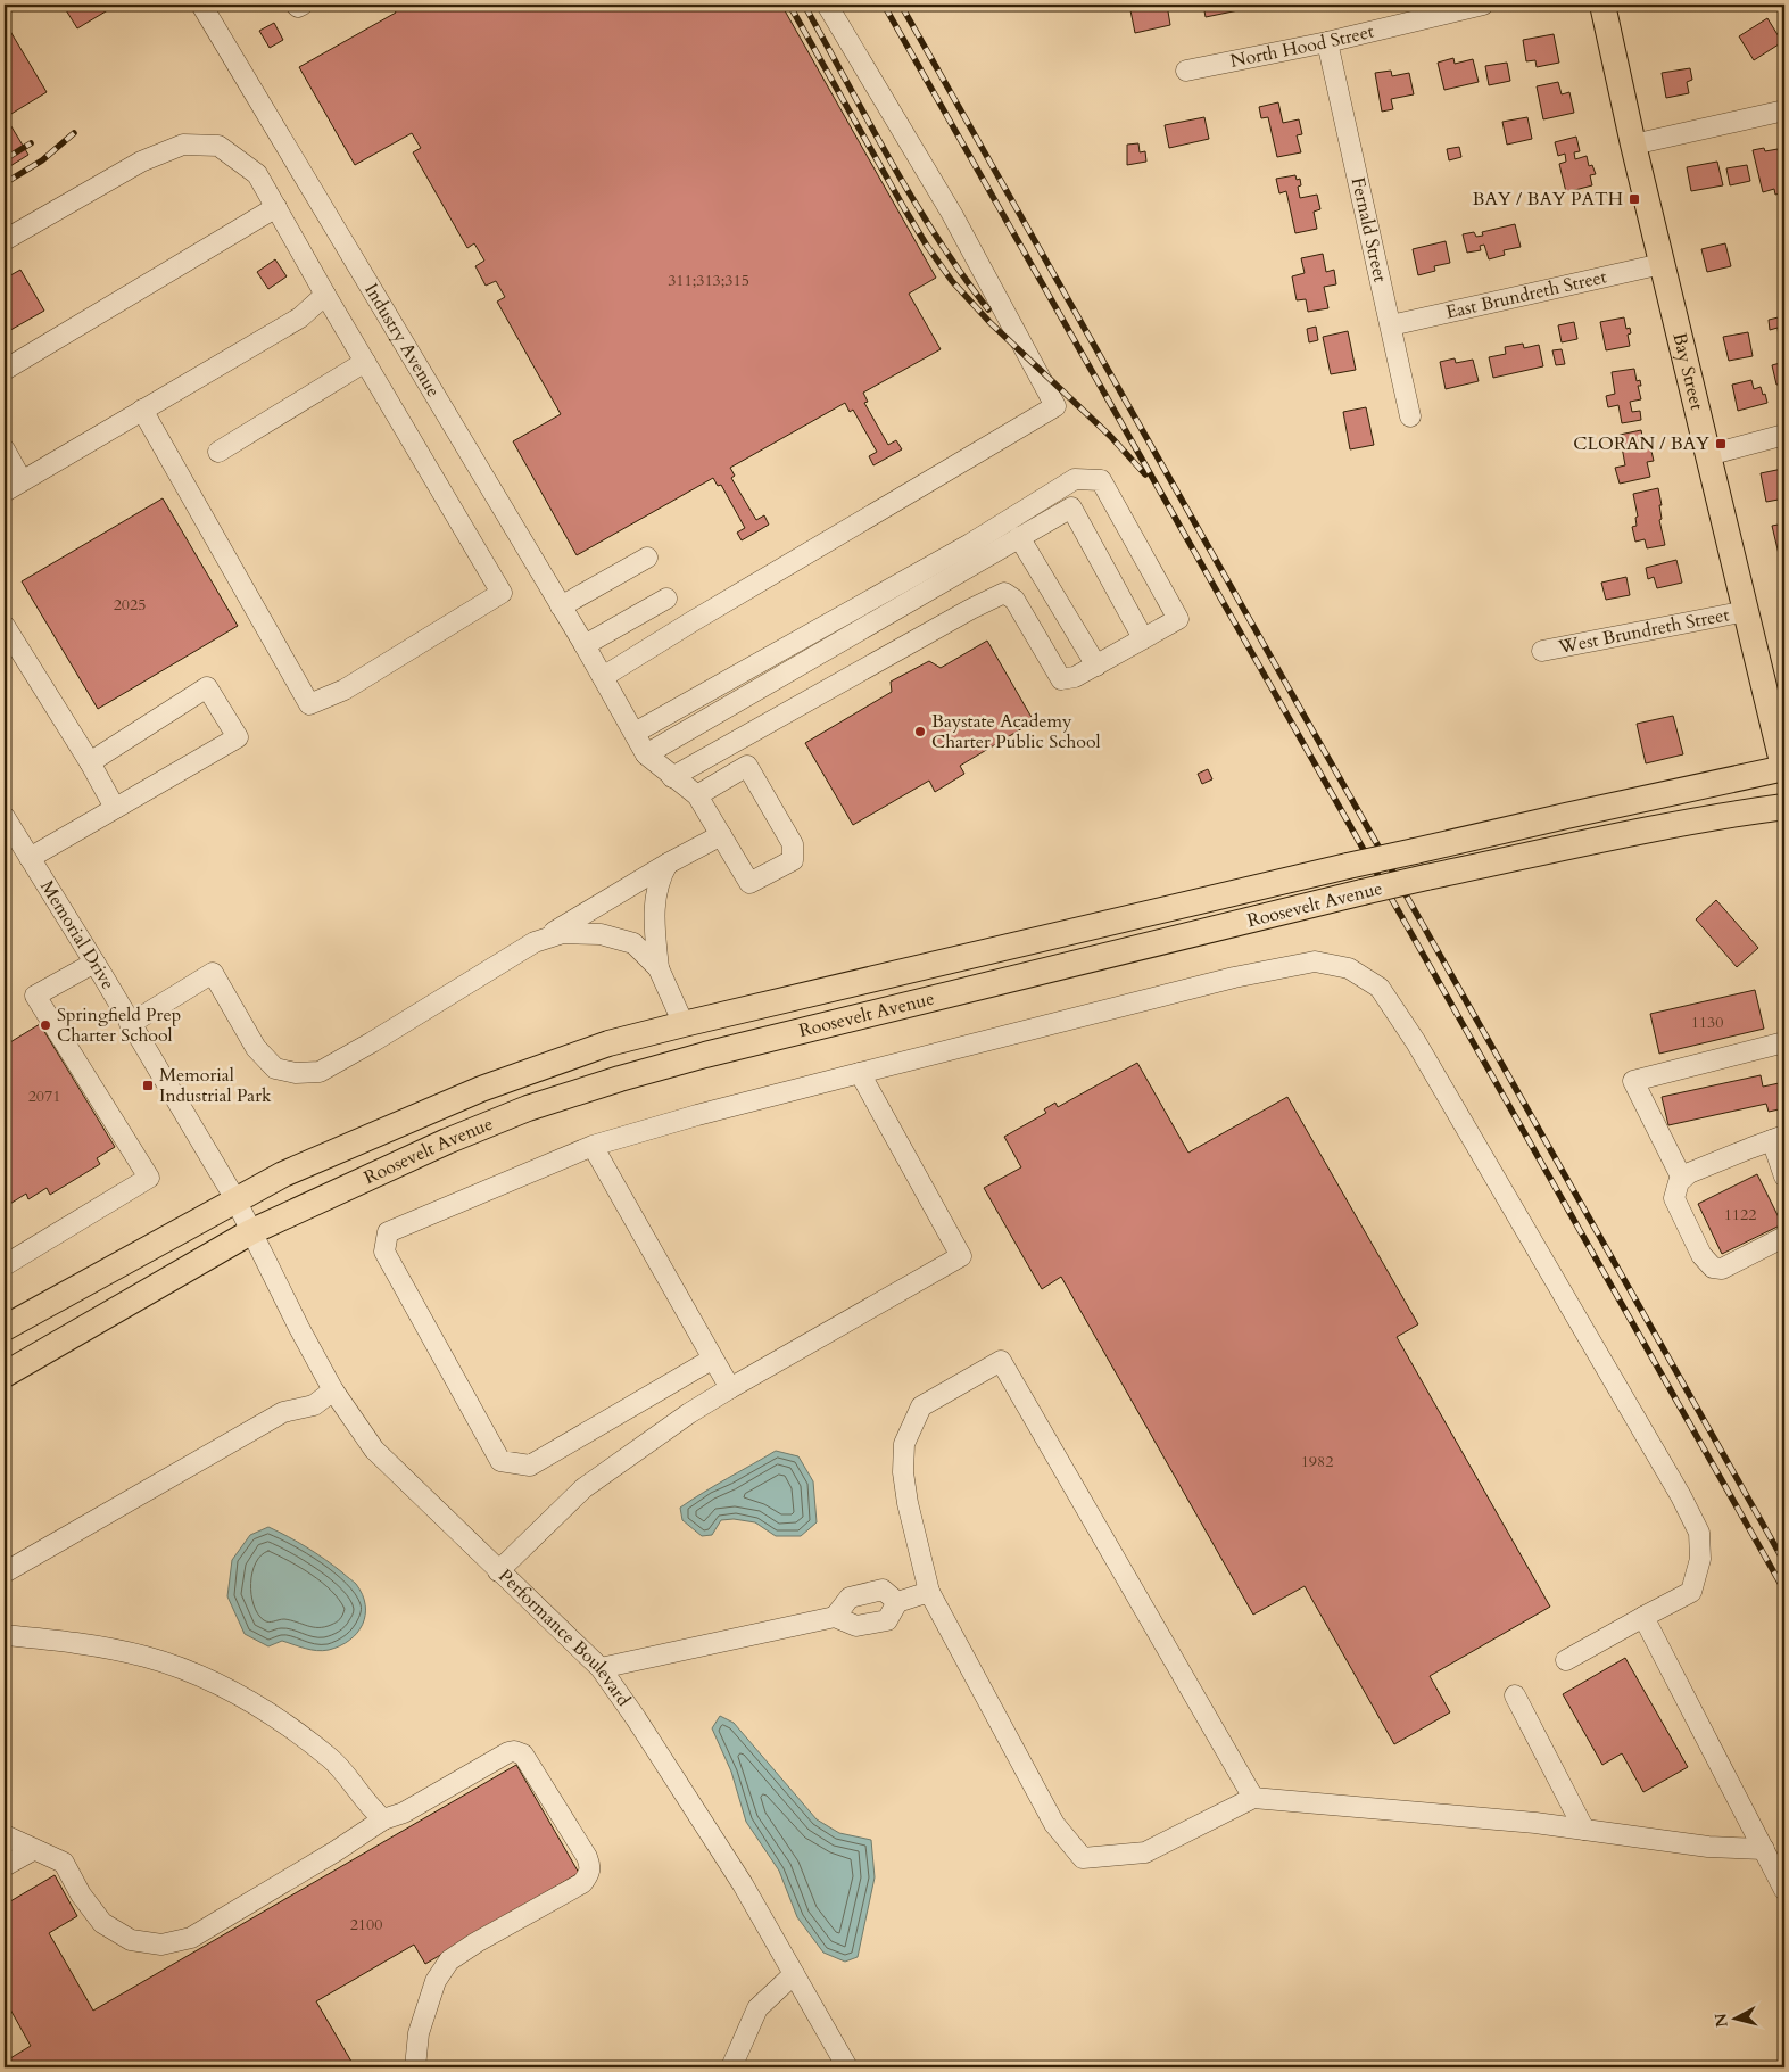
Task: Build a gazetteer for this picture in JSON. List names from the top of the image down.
{
  "streets": {
    "main road": ["Bay Street", "Roosevelt Avenue"],
    "street": [
      "North Hood Street",
      "Fernald Street",
      "East Brundreth Street",
      "Industry Avenue",
      "West Brundreth Street",
      "Memorial Drive",
      "Performance Boulevard"
    ]
  },
  "crossings": [
    ["North Hood Street", "Fernald Street"],
    ["Fernald Street", "East Brundreth Street"],
    ["East Brundreth Street", "Bay Street"],
    ["Bay Street", "West Brundreth Street"],
    ["Bay Street", "Roosevelt Avenue"],
    ["Roosevelt Avenue", "Memorial Drive"],
    ["Roosevelt Avenue", "Performance Boulevard"],
    ["Memorial Drive", "Performance Boulevard"]
  ],
  "places": {
    "transit": ["BAY / BAY PATH", "CLORAN / BAY", "Memorial Industrial Park"],
    "other": ["Baystate Academy Charter Public School", "Springfield Prep Charter School"]
  },
  "house_numbers": [
    "311;313;315",
    "2025",
    "1130",
    "2071",
    "1122",
    "1982",
    "2100"
  ],
  "north": "left"
}
